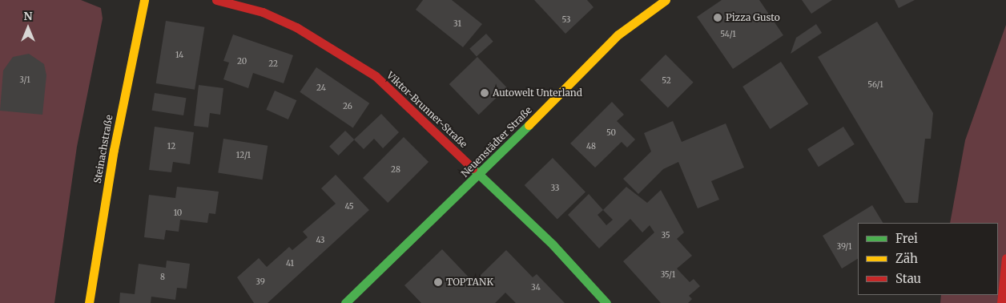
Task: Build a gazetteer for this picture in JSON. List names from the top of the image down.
{
  "streets": {
    "main road": ["Viktor-Brunner-Straße", "Neuenstädter Straße", "Steinachstraße"]
  },
  "crossings": [
    ["Viktor-Brunner-Straße", "Neuenstädter Straße"]
  ],
  "places": ["Pizza Gusto", "Autowelt Unterland", "TOPTANK"],
  "house_numbers": [
    "53",
    "31",
    "54/1",
    "14",
    "20",
    "22",
    "3/1",
    "52",
    "56/1",
    "24",
    "26",
    "50",
    "12",
    "48",
    "12/1",
    "28",
    "33",
    "45",
    "10",
    "35",
    "43",
    "39/1",
    "41",
    "35/1",
    "8",
    "39",
    "34"
  ],
  "legend": ["Frei", "Zäh", "Stau"],
  "north": "top"
}
